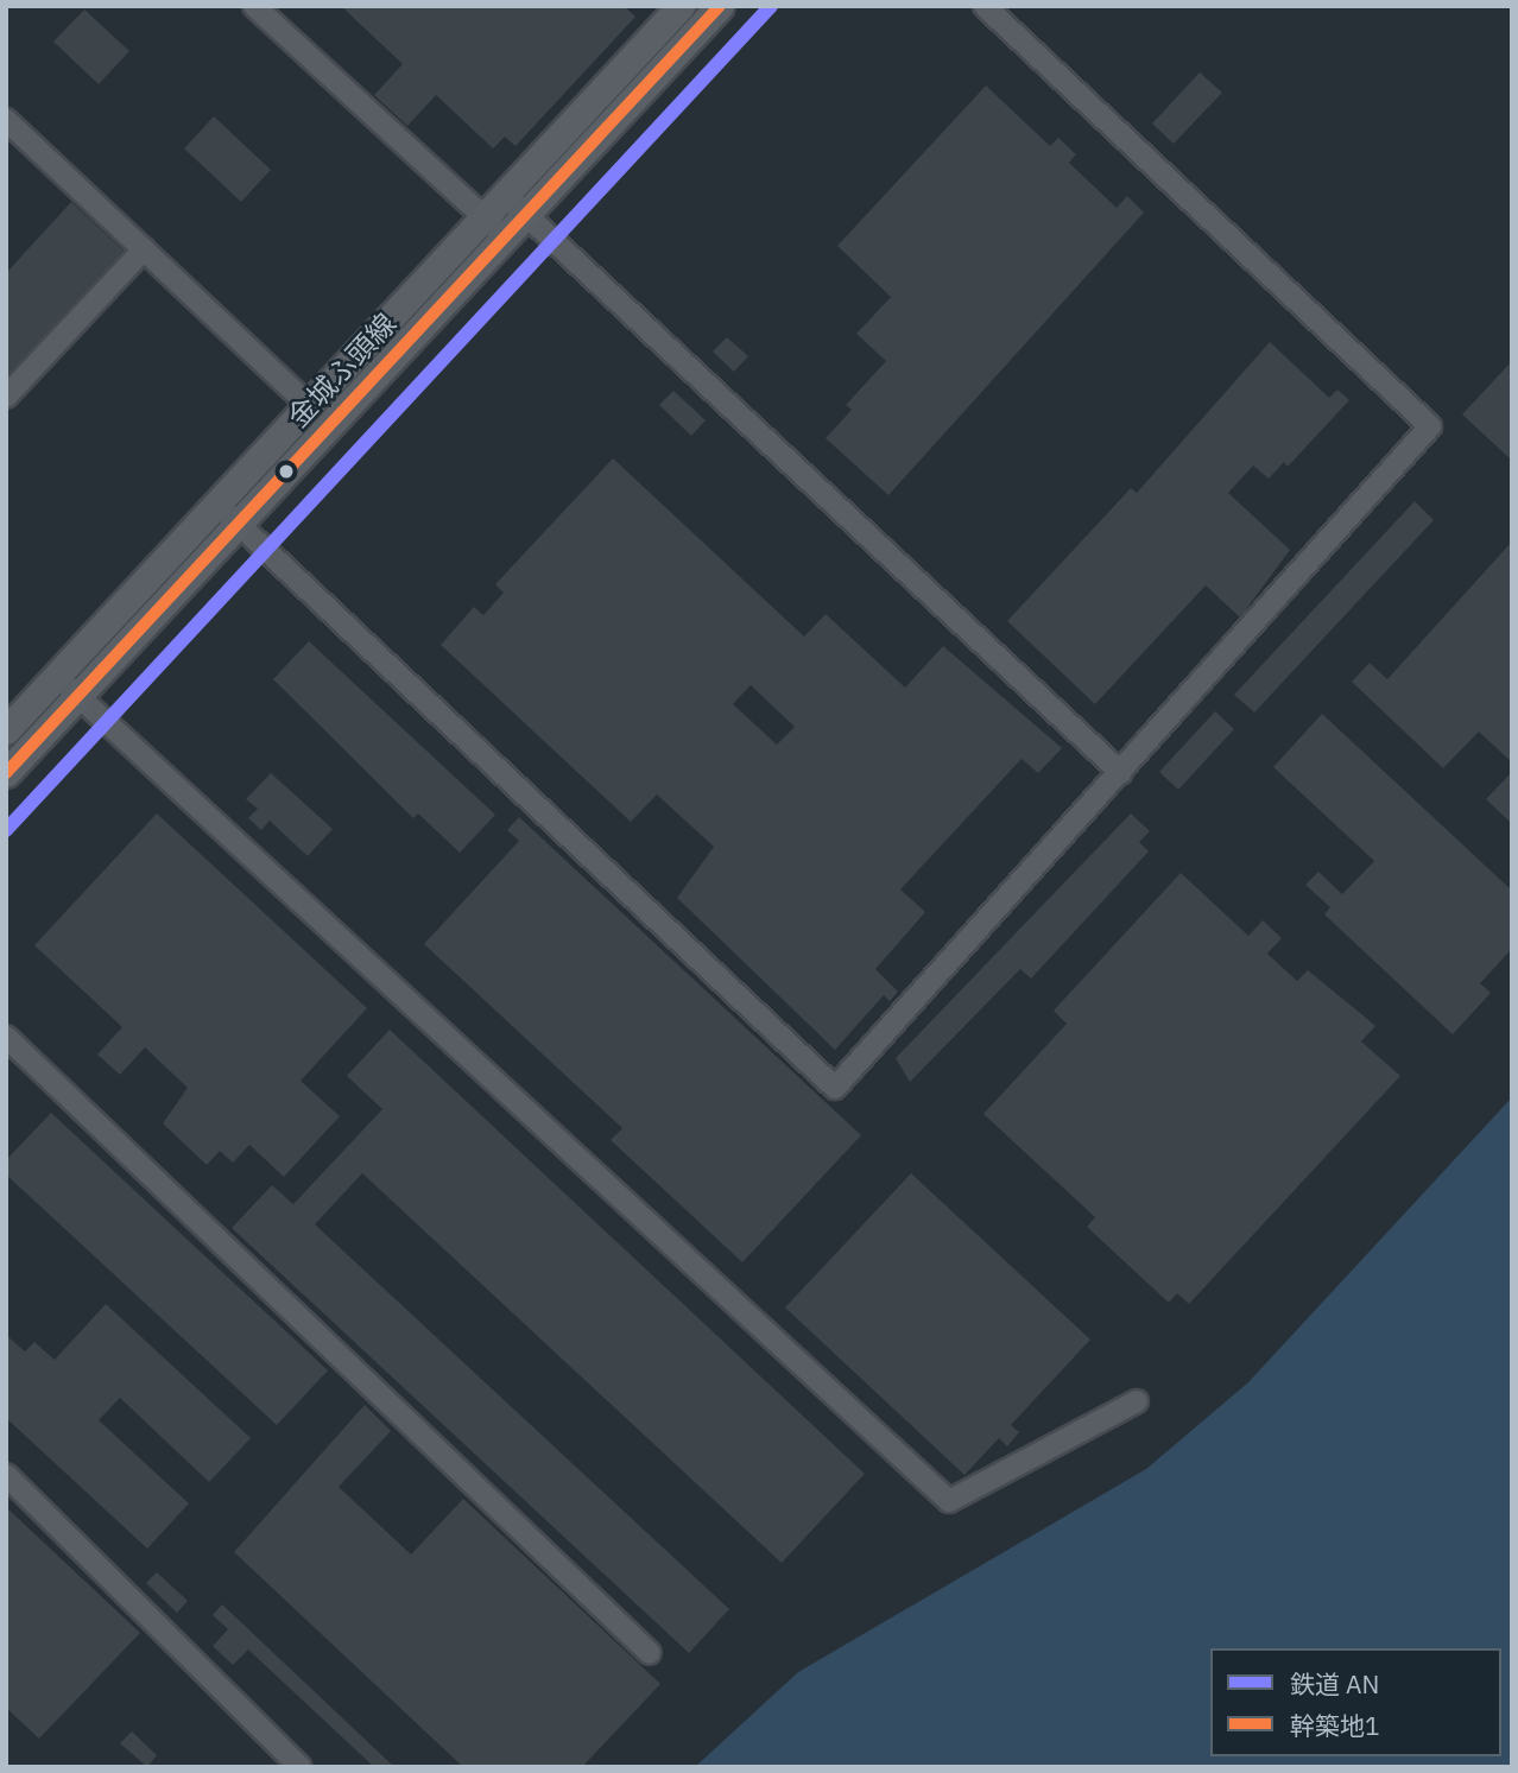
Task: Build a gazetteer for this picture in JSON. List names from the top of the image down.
{
  "streets": {
    "main road": ["金城ふ頭線"]
  },
  "lines": ["rail line AN", "transit line 幹築地1"],
  "legend": ["鉄道 AN", "幹築地1"]
}
